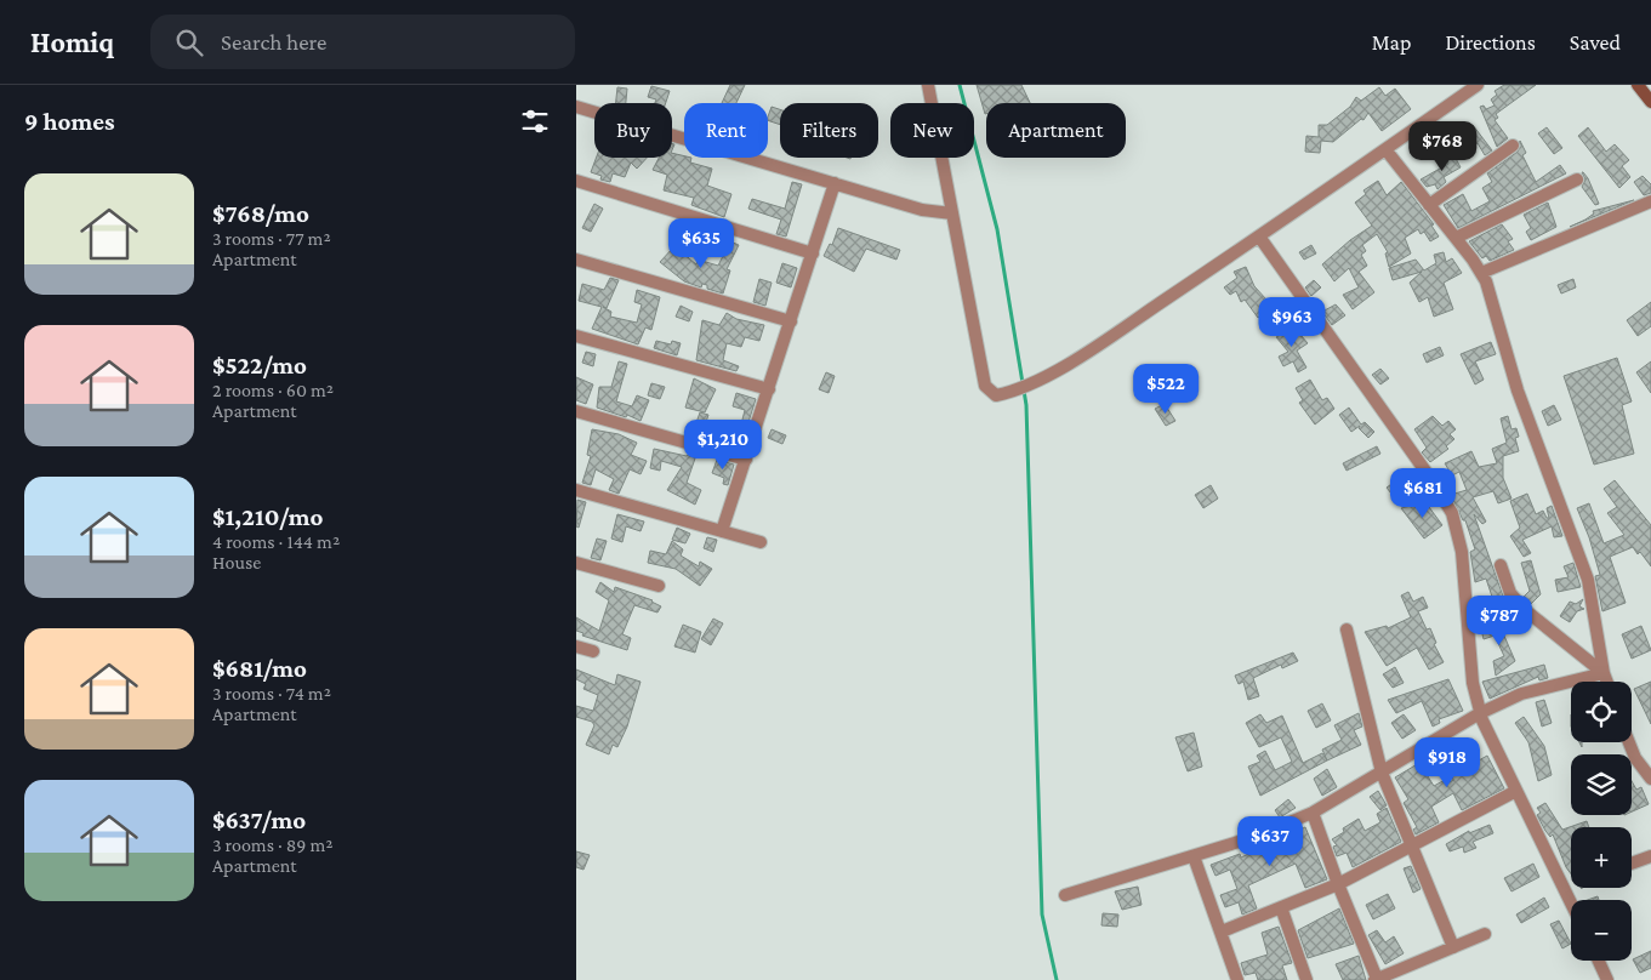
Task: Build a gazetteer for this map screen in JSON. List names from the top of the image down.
{
  "page": {
    "header": "Homiq",
    "search": "Search here",
    "nav": ["Map", "Directions", "Saved"],
    "heading": "9 homes",
    "chip": [
      "Buy",
      "Rent",
      "Filters",
      "New",
      "Apartment"
    ],
    "price": [
      "$768",
      "$635",
      "$963",
      "$522",
      "$1,210",
      "$681",
      "$787",
      "$918",
      "$637"
    ],
    "list": [
      {
        "name": "$768/mo",
        "note": "3 rooms · 77 m² · Apartment"
      },
      {
        "name": "$522/mo",
        "note": "2 rooms · 60 m² · Apartment"
      },
      {
        "name": "$1,210/mo",
        "note": "4 rooms · 144 m² · House"
      },
      {
        "name": "$681/mo",
        "note": "3 rooms · 74 m² · Apartment"
      },
      {
        "name": "$637/mo",
        "note": "3 rooms · 89 m² · Apartment"
      }
    ],
    "map_buttons": ["+", "−"]
  }
}
